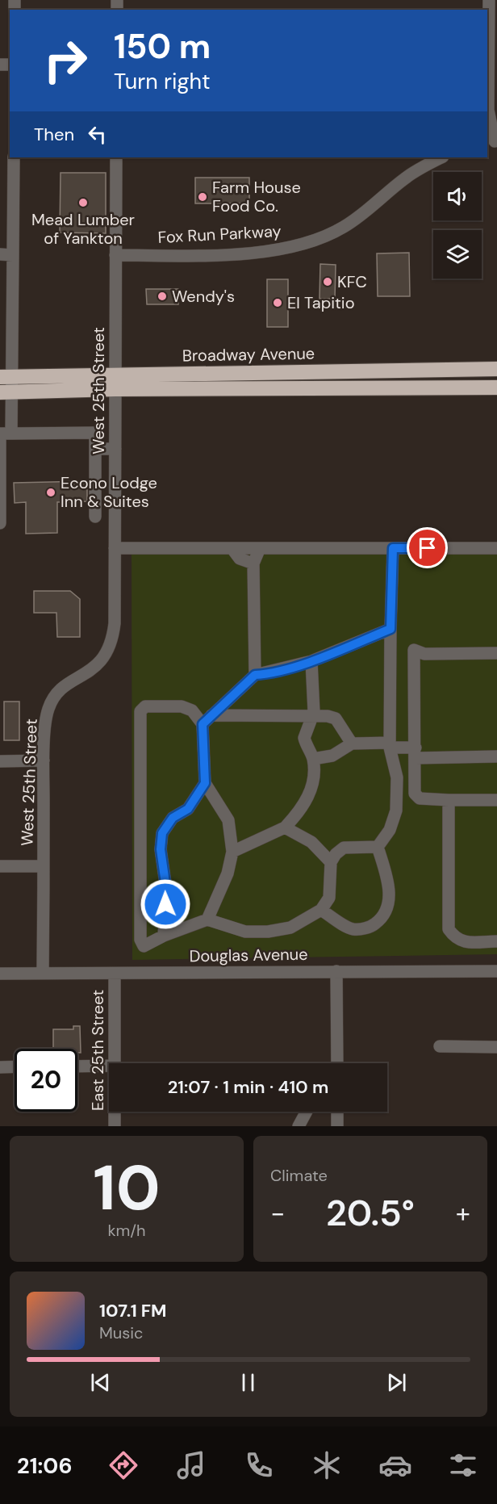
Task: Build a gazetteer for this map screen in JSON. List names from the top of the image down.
{
  "streets": {
    "highway": ["Broadway Avenue"],
    "street": [
      "Fox Run Parkway",
      "West 25th Street",
      "Douglas Avenue",
      "East 25th Street"
    ]
  },
  "crossings": [
    ["Fox Run Parkway", "West 25th Street"],
    ["Broadway Avenue", "West 25th Street"],
    ["West 25th Street", "Douglas Avenue"],
    ["Douglas Avenue", "East 25th Street"]
  ],
  "places": [
    "Farm House Food Co.",
    "Mead Lumber of Yankton",
    "KFC",
    "Wendy's",
    "El Tapitio",
    "Econo Lodge Inn & Suites"
  ],
  "page": {
    "turn": ["150 m", "Turn right"],
    "then": "Then",
    "limit": "20",
    "trip": "21:07 · 1 min · 410 m",
    "tile": [
      ["10", "km/h"],
      "Climate"
    ],
    "heat": ["−", "20.5°", "+"],
    "song": ["107.1 FM", "Music"],
    "tabs": "21:06"
  }
}
